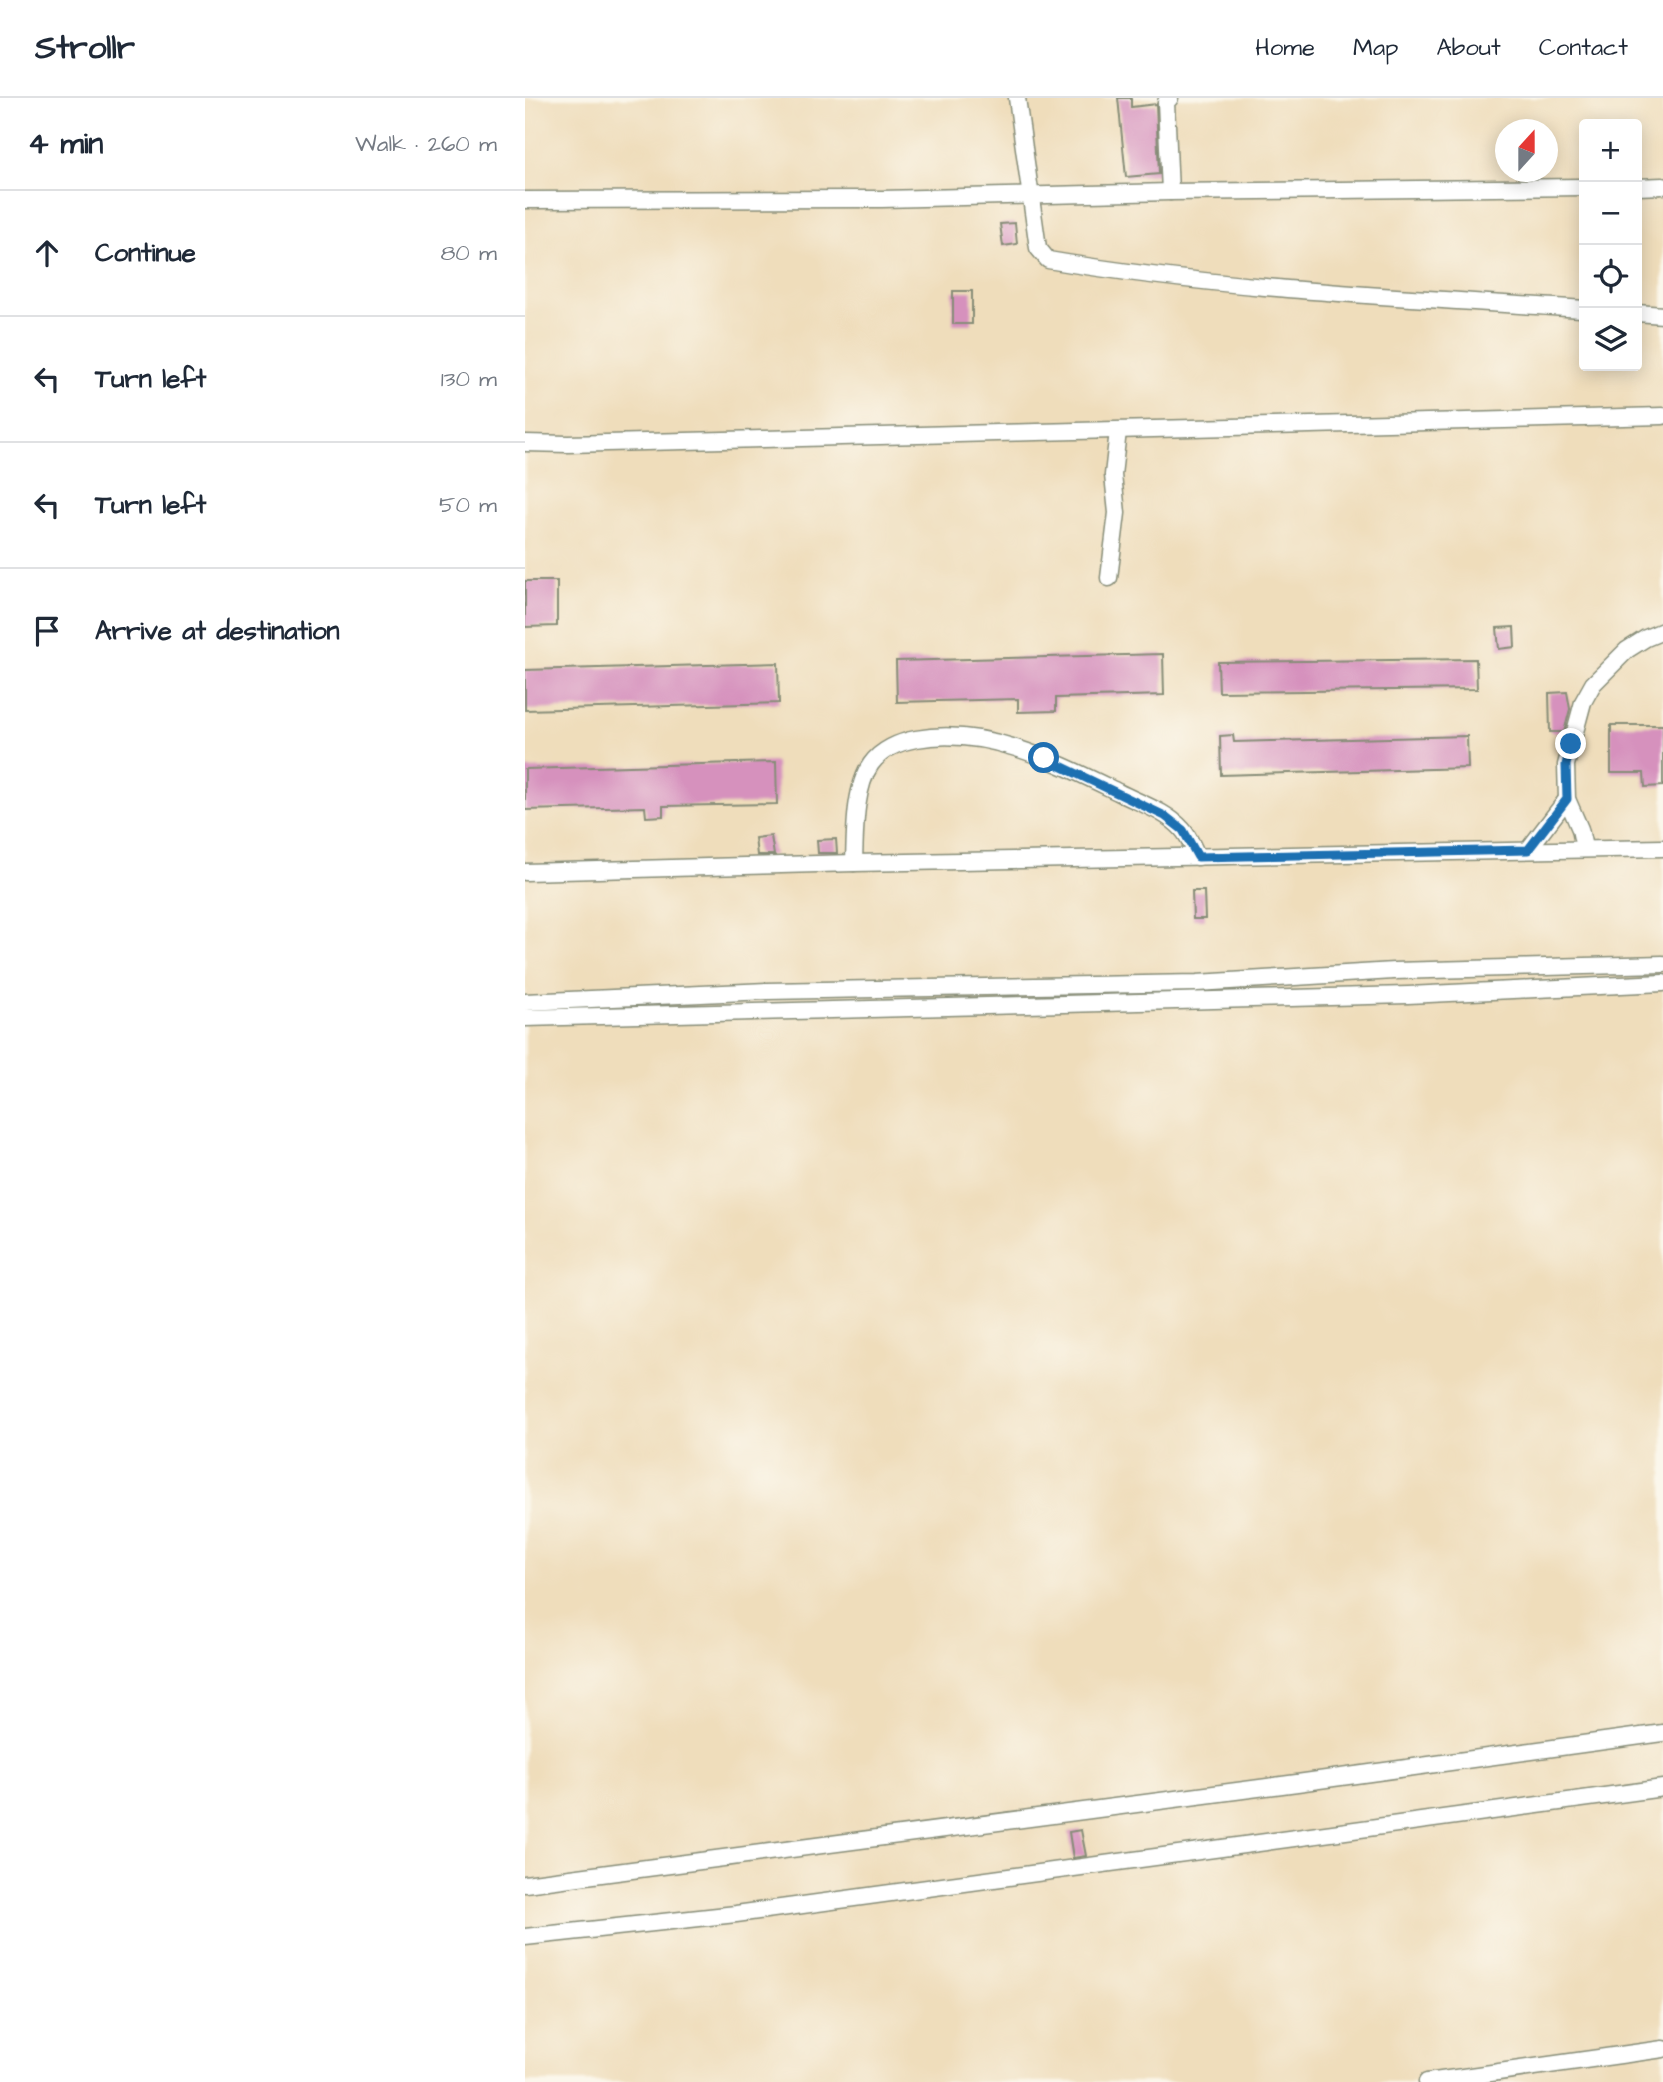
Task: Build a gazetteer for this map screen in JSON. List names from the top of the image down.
{
  "north": "top",
  "page": {
    "header": "Strollr",
    "nav": [
      "Home",
      "Map",
      "About",
      "Contact"
    ],
    "heading": ["4 min", "Walk · 260 m"],
    "map_buttons": ["+", "−"],
    "list": [
      ["Continue", "80 m"],
      ["Turn left", "130 m"],
      ["Turn left", "50 m"],
      "Arrive at destination"
    ]
  }
}
